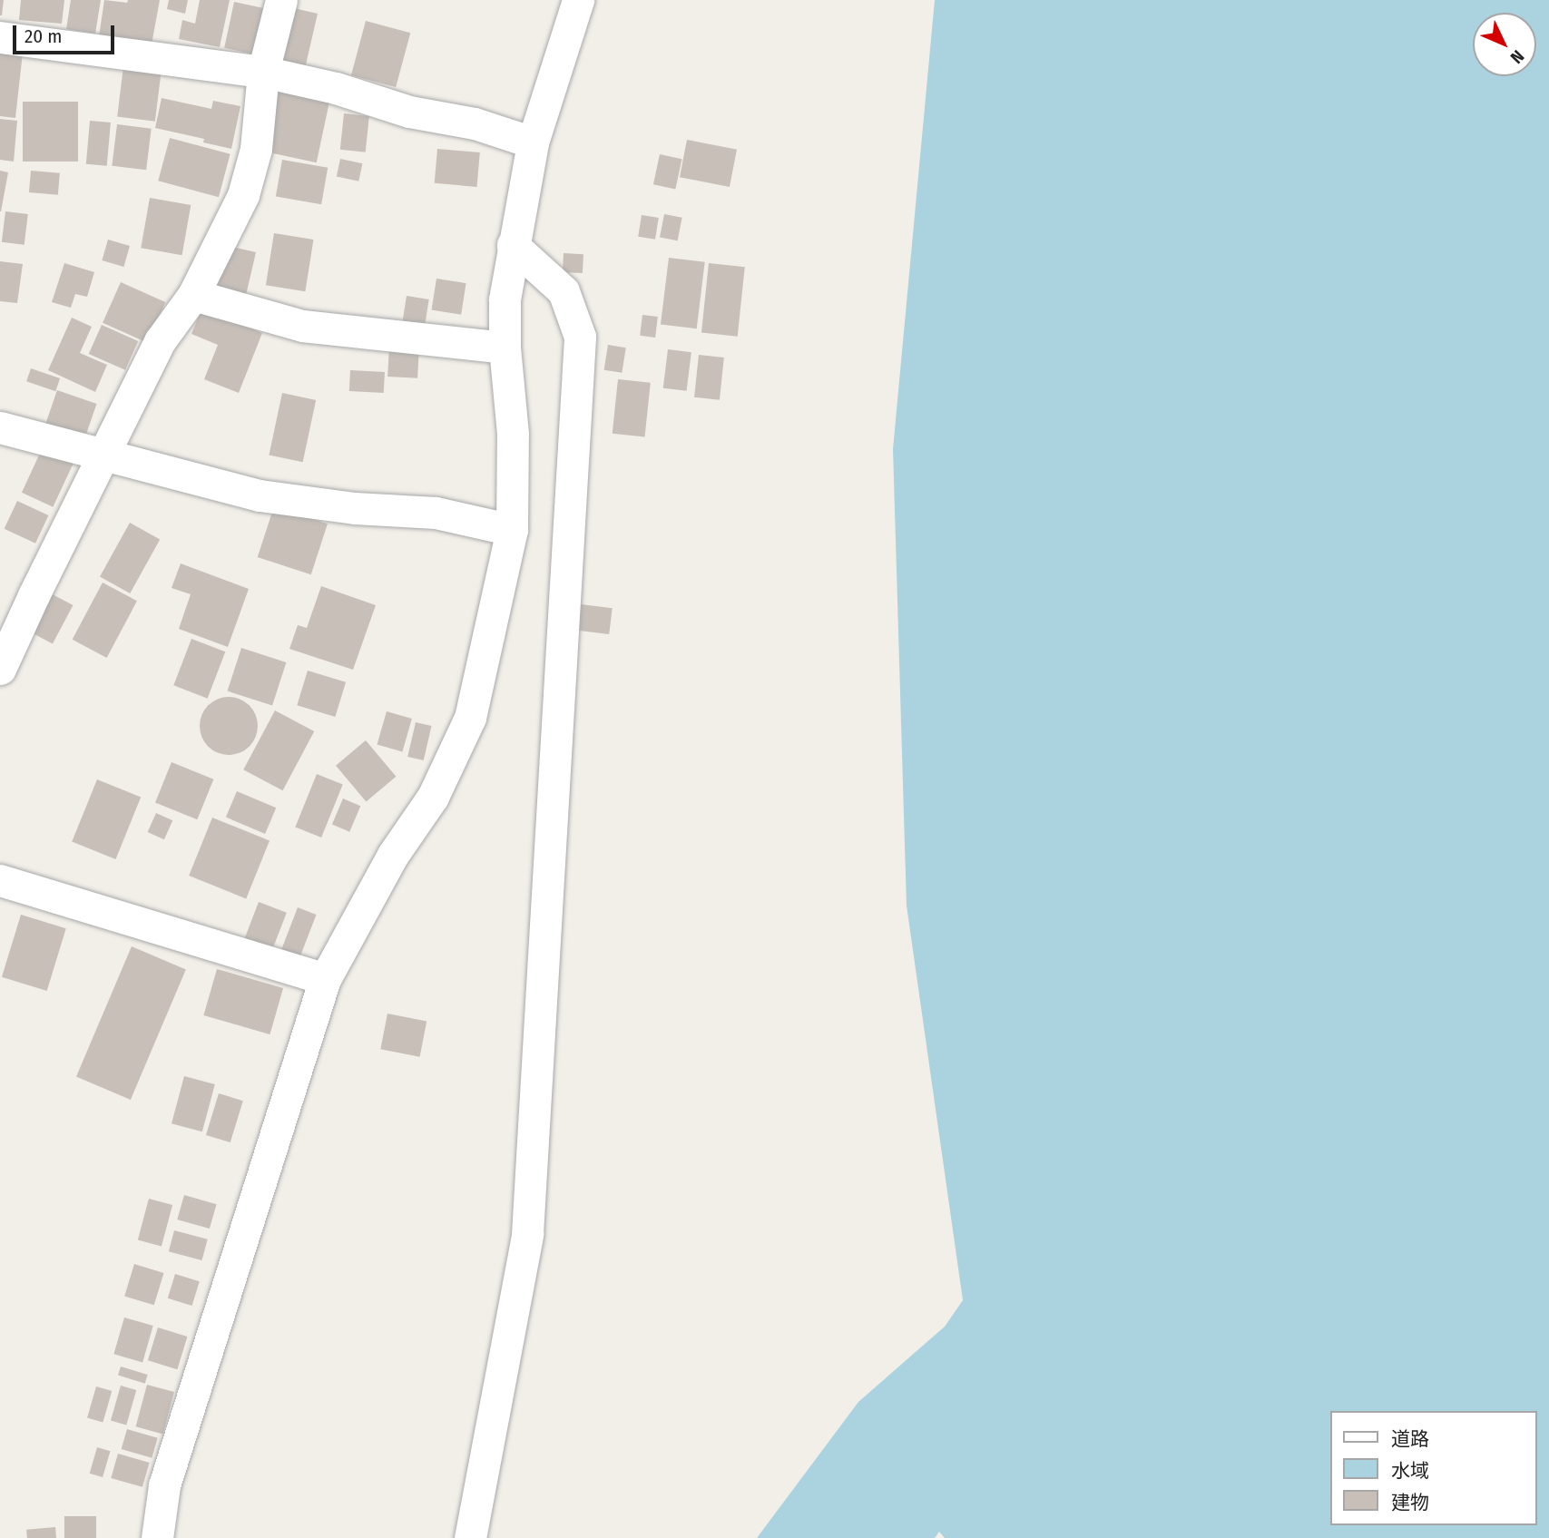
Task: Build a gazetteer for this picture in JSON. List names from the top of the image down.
{
  "legend": ["道路", "水域", "建物"],
  "scale_bar": "20 m",
  "north": "bottom right"
}
